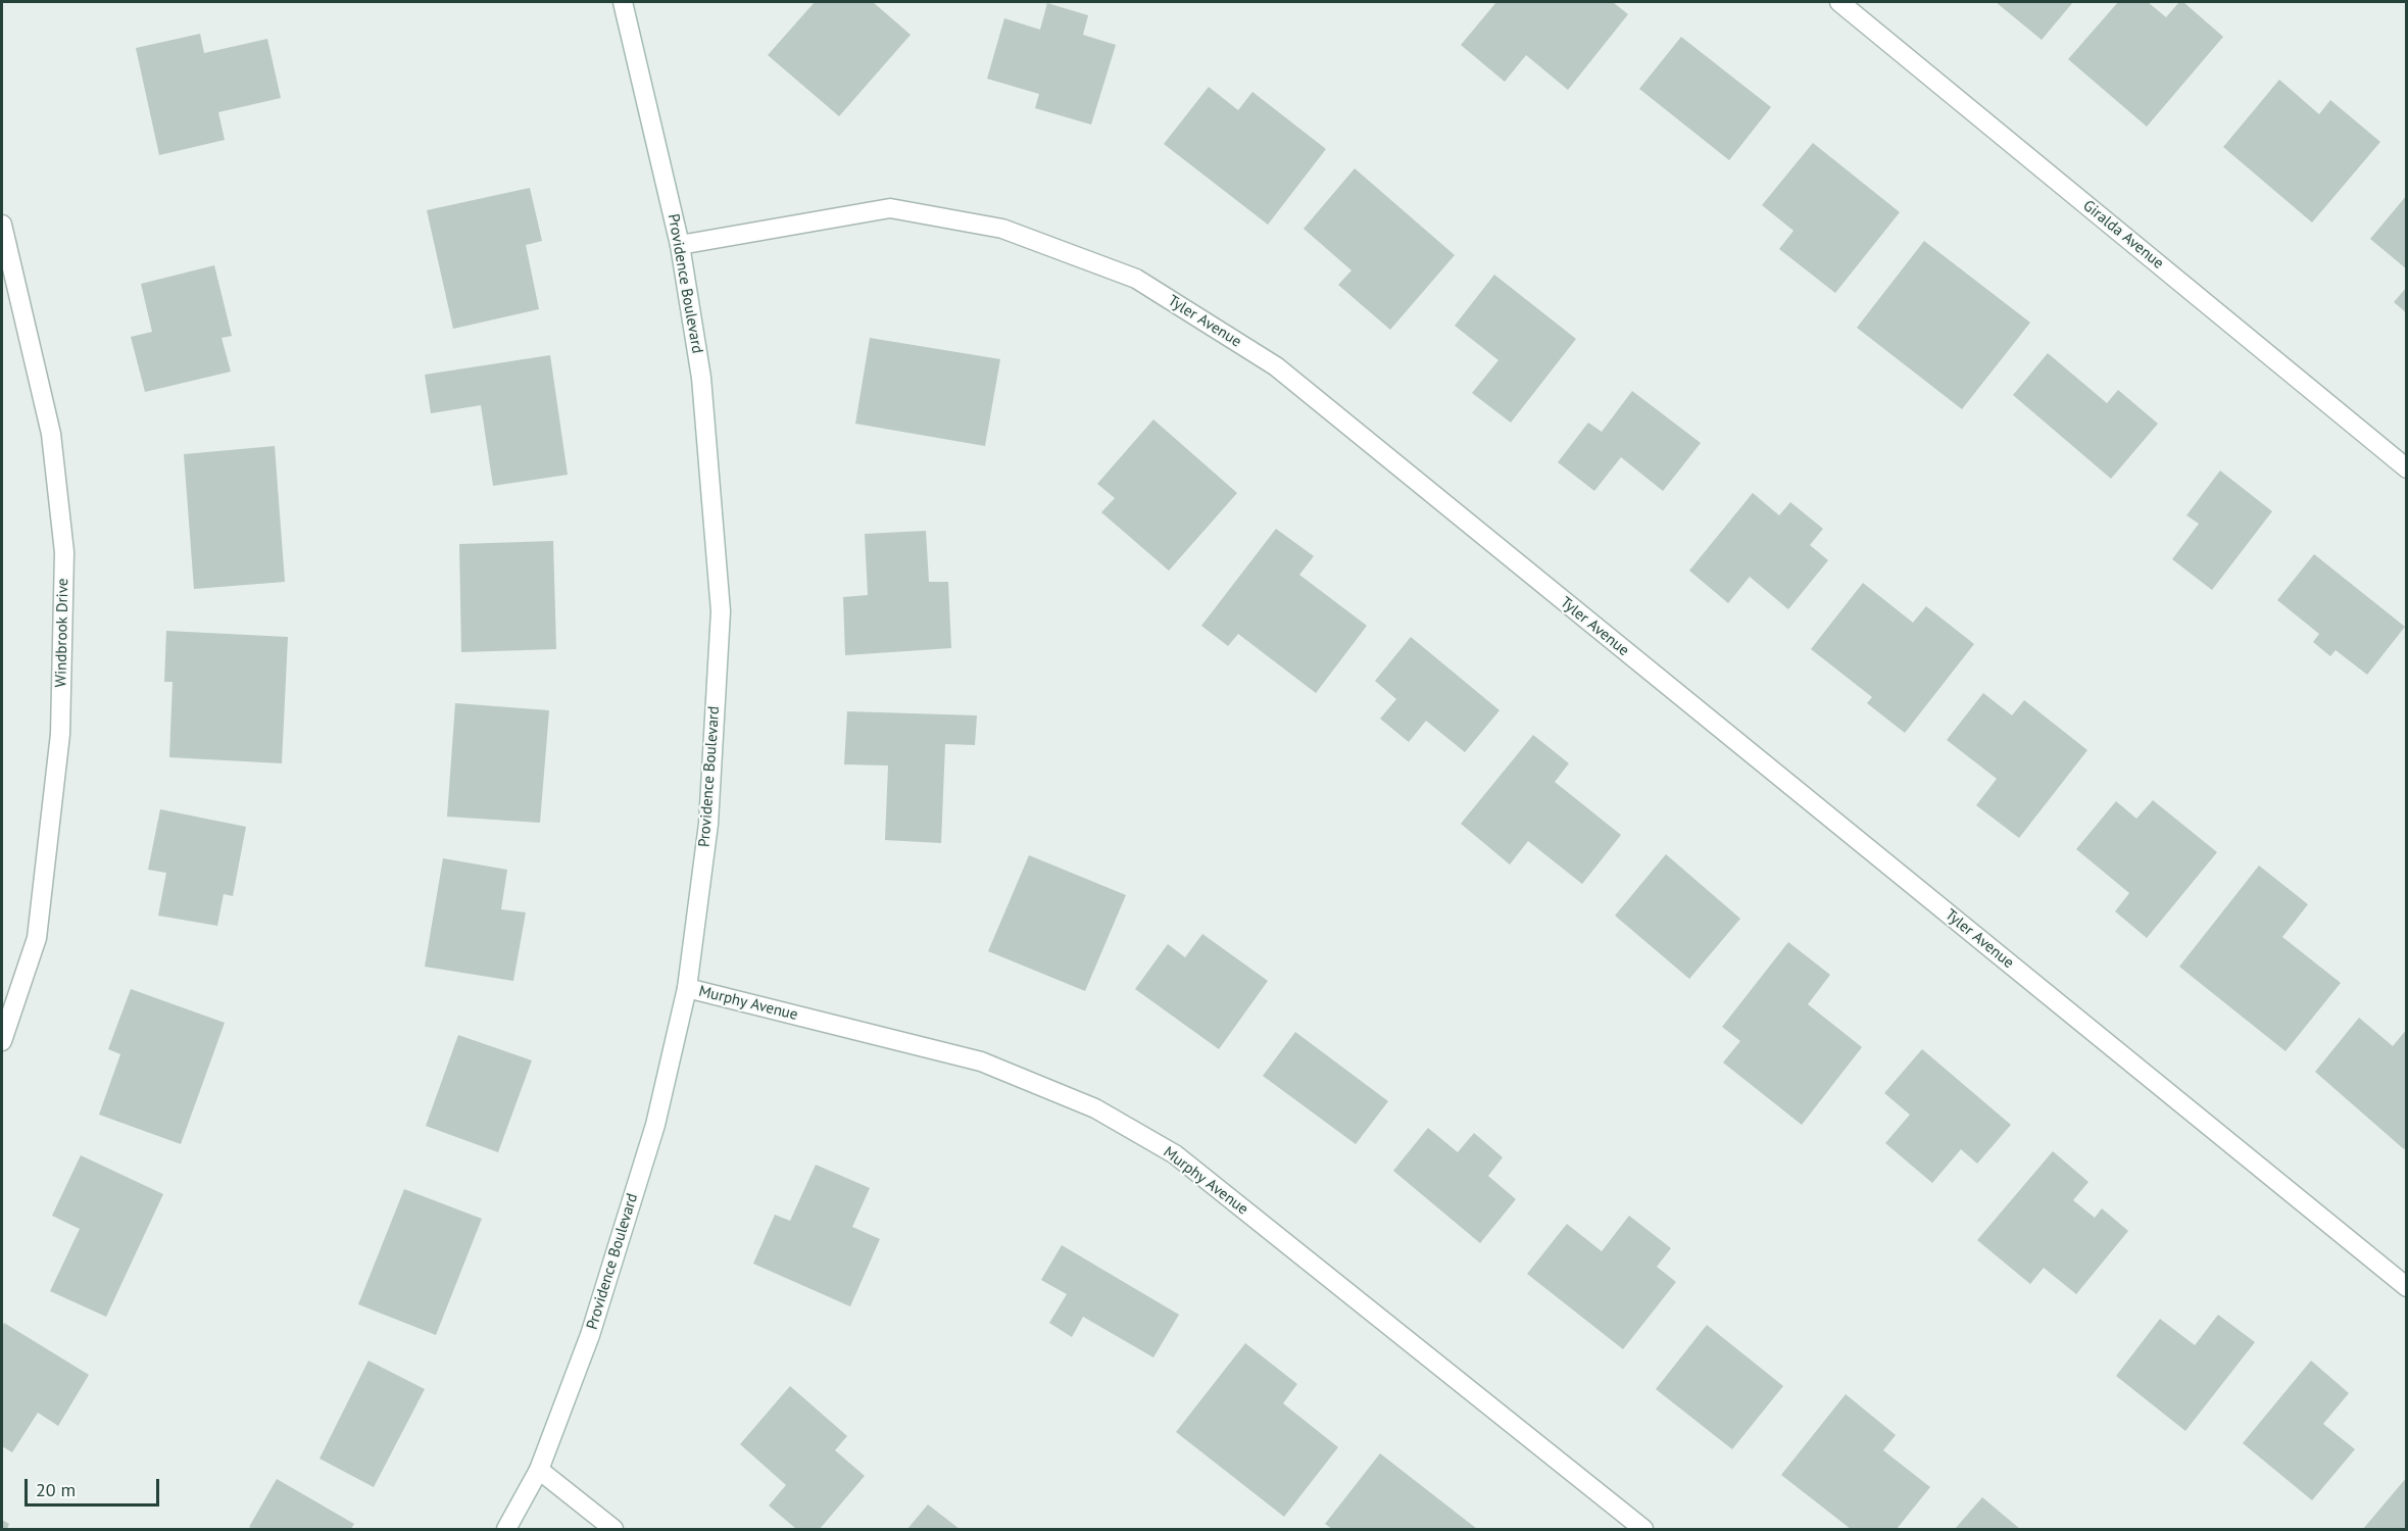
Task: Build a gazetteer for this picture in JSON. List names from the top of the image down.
{
  "streets": {
    "street": [
      "Giralda Avenue",
      "Providence Boulevard",
      "Tyler Avenue",
      "Windbrook Drive",
      "Murphy Avenue"
    ]
  },
  "crossings": [
    ["Providence Boulevard", "Tyler Avenue"],
    ["Providence Boulevard", "Murphy Avenue"]
  ],
  "scale_bar": "20 m"
}
